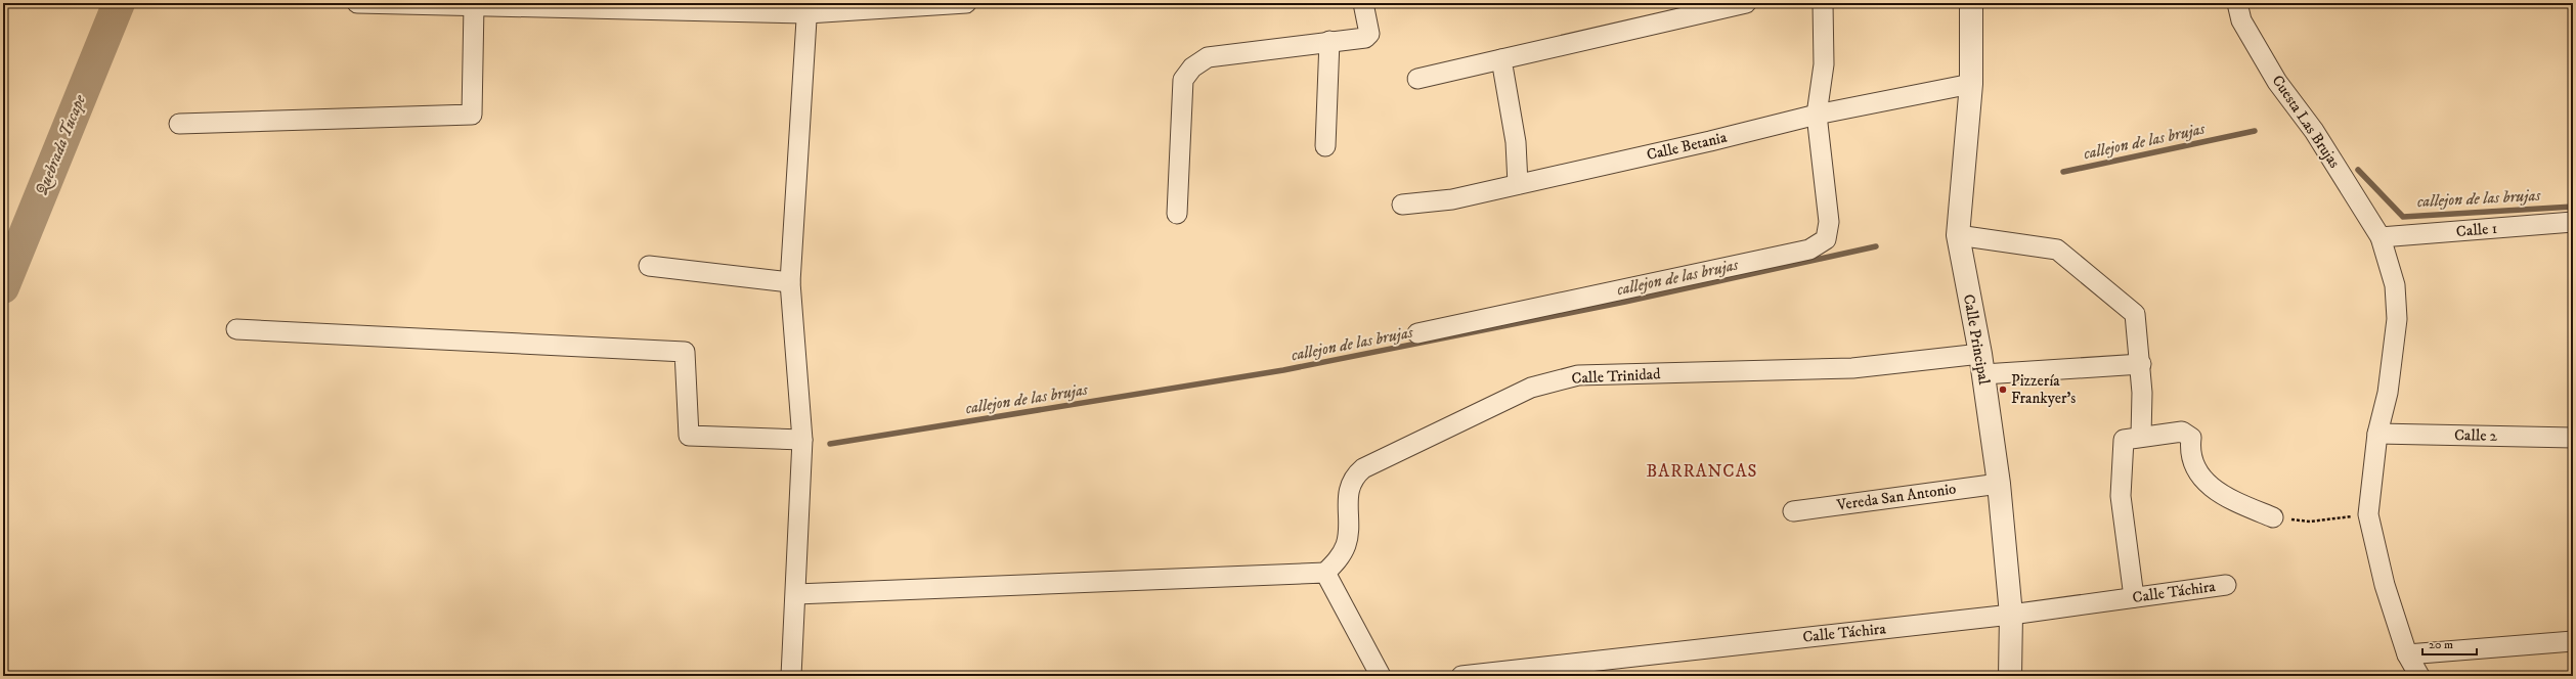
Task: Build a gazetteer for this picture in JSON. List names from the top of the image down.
{
  "streets": {
    "street": [
      "Cuesta Las Brujas",
      "Calle Betania",
      "Calle 1",
      "Calle Principal",
      "Calle Trinidad",
      "Calle 2",
      "Vereda San Antonio",
      "Calle Táchira"
    ]
  },
  "crossings": [
    ["Cuesta Las Brujas", "Calle 1"],
    ["Cuesta Las Brujas", "Calle 2"],
    ["Calle Betania", "Calle Principal"],
    ["Calle Principal", "Calle Trinidad"],
    ["Calle Principal", "Vereda San Antonio"],
    ["Calle Principal", "Calle Táchira"]
  ],
  "districts": ["BARRANCAS"],
  "water": ["callejon de las brujas", "Quebrada Tucape"],
  "places": ["Pizzería Frankyer's"],
  "scale_bar": "20 m"
}
